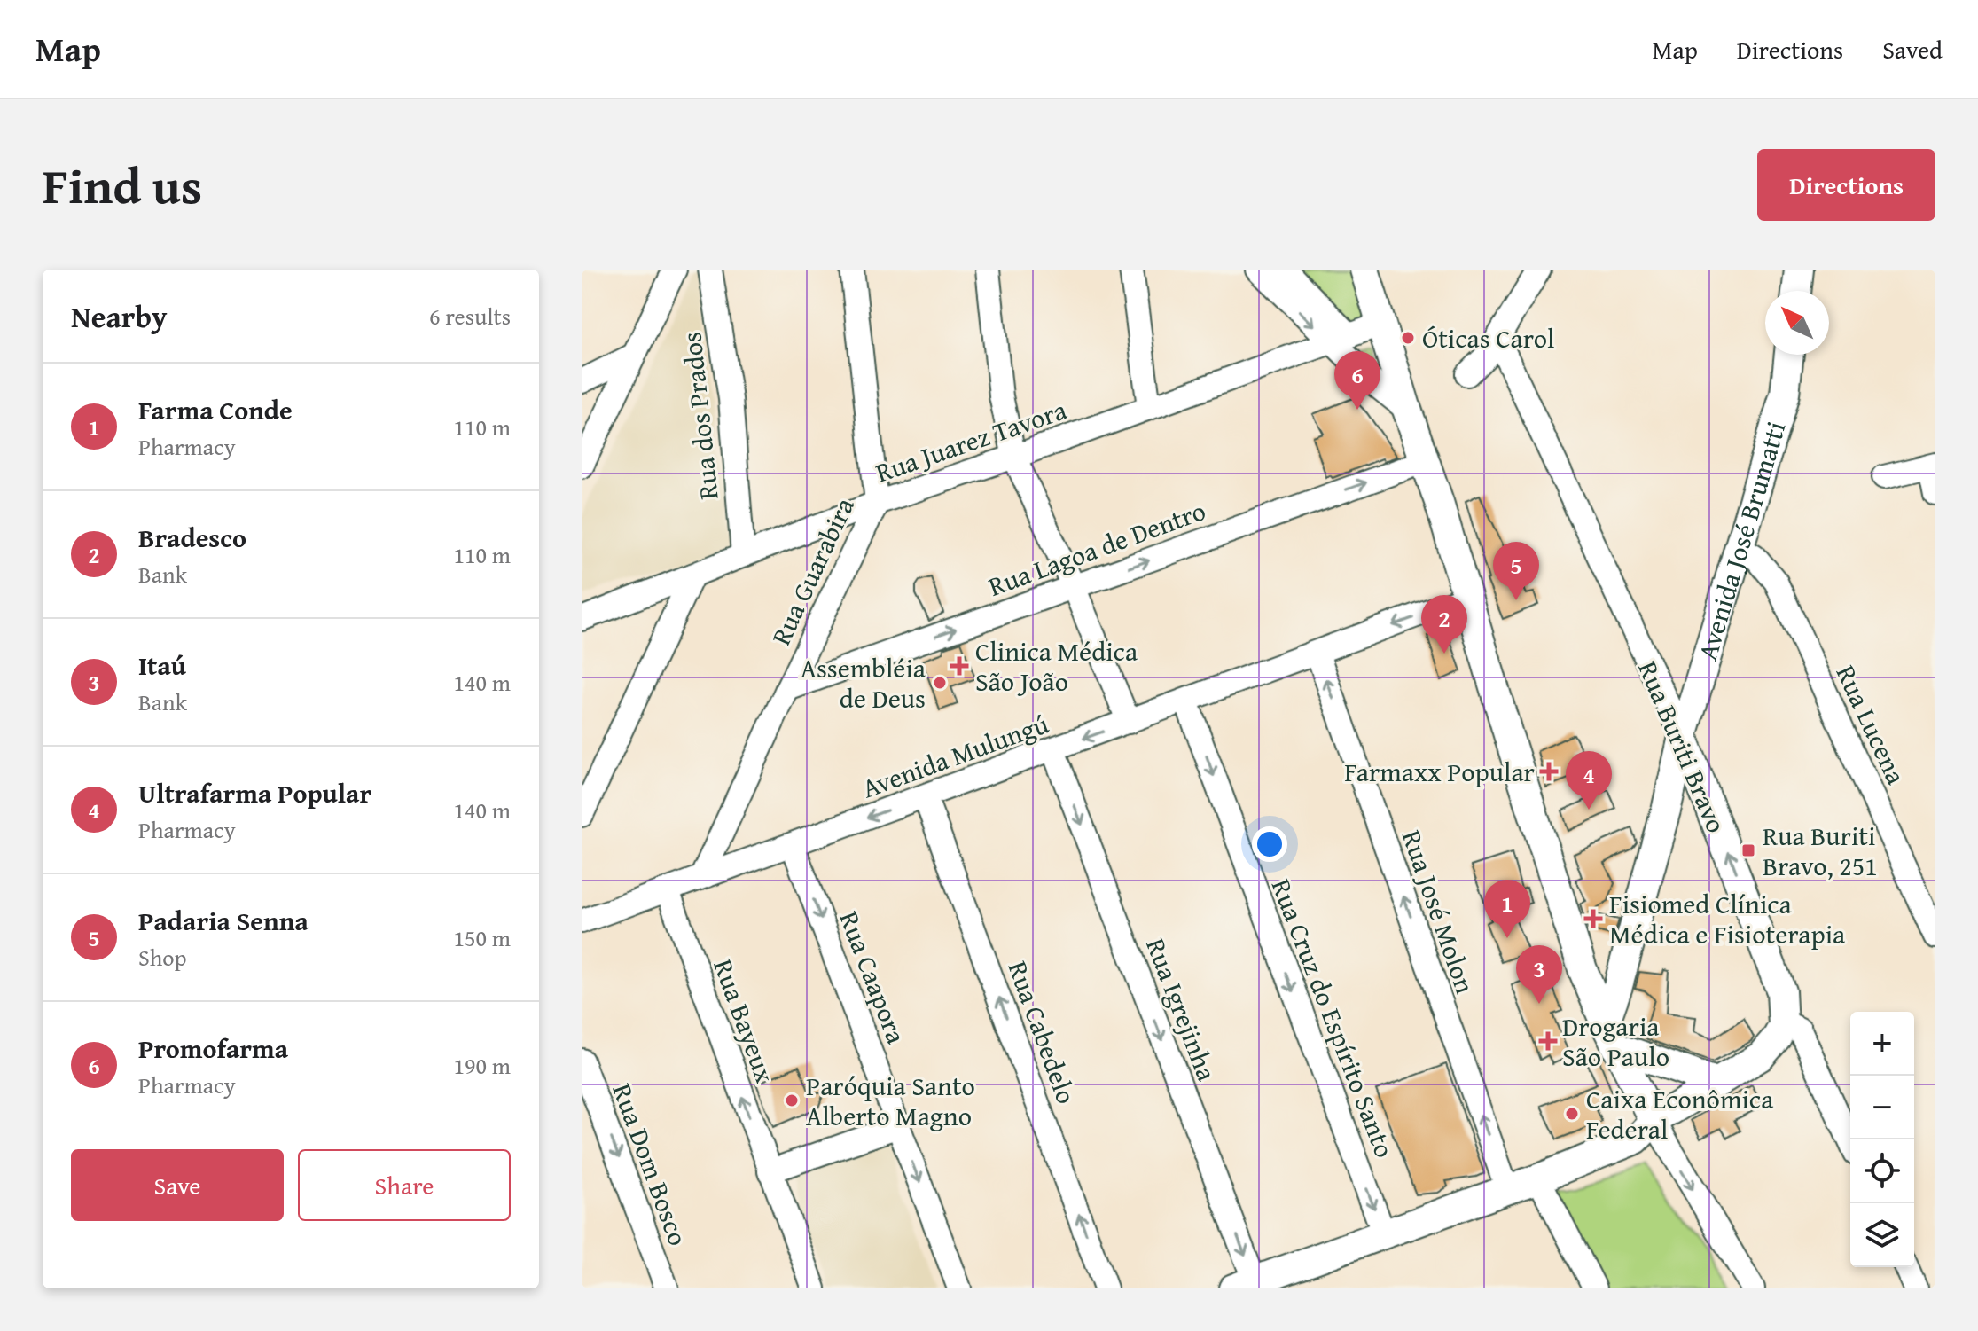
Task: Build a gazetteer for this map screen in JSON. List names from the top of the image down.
{
  "streets": {
    "main road": ["Avenida José Brumatti", "Rua Buriti Bravo"],
    "street": [
      "Rua dos Prados",
      "Rua Juarez Tavora",
      "Rua Lagoa de Dentro",
      "Rua Guarabira",
      "Rua Lucena",
      "Avenida Mulungú",
      "Rua José Molon",
      "Rua Caapora",
      "Rua Igrejinha",
      "Rua Cruz do Espírito Santo",
      "Rua Bayeux",
      "Rua Cabedelo",
      "Rua Dom Bosco"
    ]
  },
  "crossings": [
    ["Rua dos Prados", "Rua Juarez Tavora"],
    ["Rua Juarez Tavora", "Rua Guarabira"],
    ["Avenida José Brumatti", "Rua Lucena"],
    ["Avenida José Brumatti", "Rua Buriti Bravo"],
    ["Rua Lagoa de Dentro", "Rua Guarabira"],
    ["Rua Guarabira", "Avenida Mulungú"],
    ["Avenida Mulungú", "Rua José Molon"],
    ["Avenida Mulungú", "Rua Caapora"],
    ["Avenida Mulungú", "Rua Igrejinha"],
    ["Avenida Mulungú", "Rua Cruz do Espírito Santo"],
    ["Avenida Mulungú", "Rua Bayeux"],
    ["Avenida Mulungú", "Rua Cabedelo"]
  ],
  "one_way": [
    "Rua Lagoa de Dentro",
    "Avenida Mulungú",
    "Rua José Molon",
    "Rua Caapora",
    "Rua Igrejinha",
    "Rua Cruz do Espírito Santo",
    "Rua Bayeux",
    "Rua Cabedelo",
    "Rua Dom Bosco"
  ],
  "places": {
    "other": [
      "Óticas Carol",
      "Assembléia de Deus",
      "Paróquia Santo Alberto Magno",
      "Caixa Econômica Federal"
    ],
    "health": [
      "Clinica Médica São João",
      "Farmaxx Popular",
      "Fisiomed Clínica Médica e Fisioterapia",
      "Drogaria São Paulo"
    ],
    "transit": ["Rua Buriti Bravo, 251"]
  },
  "north": "top left",
  "page": {
    "header": "Map",
    "nav": ["Map", "Directions", "Saved"],
    "title": "Find us",
    "buttons": [
      "Directions",
      ["Save", "Share"]
    ],
    "heading": ["Nearby", "6 results"],
    "pins": [
      "6",
      "5",
      "2",
      "4",
      "1",
      "3"
    ],
    "list": [
      {
        "mark": "1",
        "name": "Farma Conde",
        "note": "Pharmacy",
        "value": "110 m"
      },
      {
        "mark": "2",
        "name": "Bradesco",
        "note": "Bank",
        "value": "110 m"
      },
      {
        "mark": "3",
        "name": "Itaú",
        "note": "Bank",
        "value": "140 m"
      },
      {
        "mark": "4",
        "name": "Ultrafarma Popular",
        "note": "Pharmacy",
        "value": "140 m"
      },
      {
        "mark": "5",
        "name": "Padaria Senna",
        "note": "Shop",
        "value": "150 m"
      },
      {
        "mark": "6",
        "name": "Promofarma",
        "note": "Pharmacy",
        "value": "190 m"
      }
    ],
    "map_buttons": ["+", "−"]
  }
}
